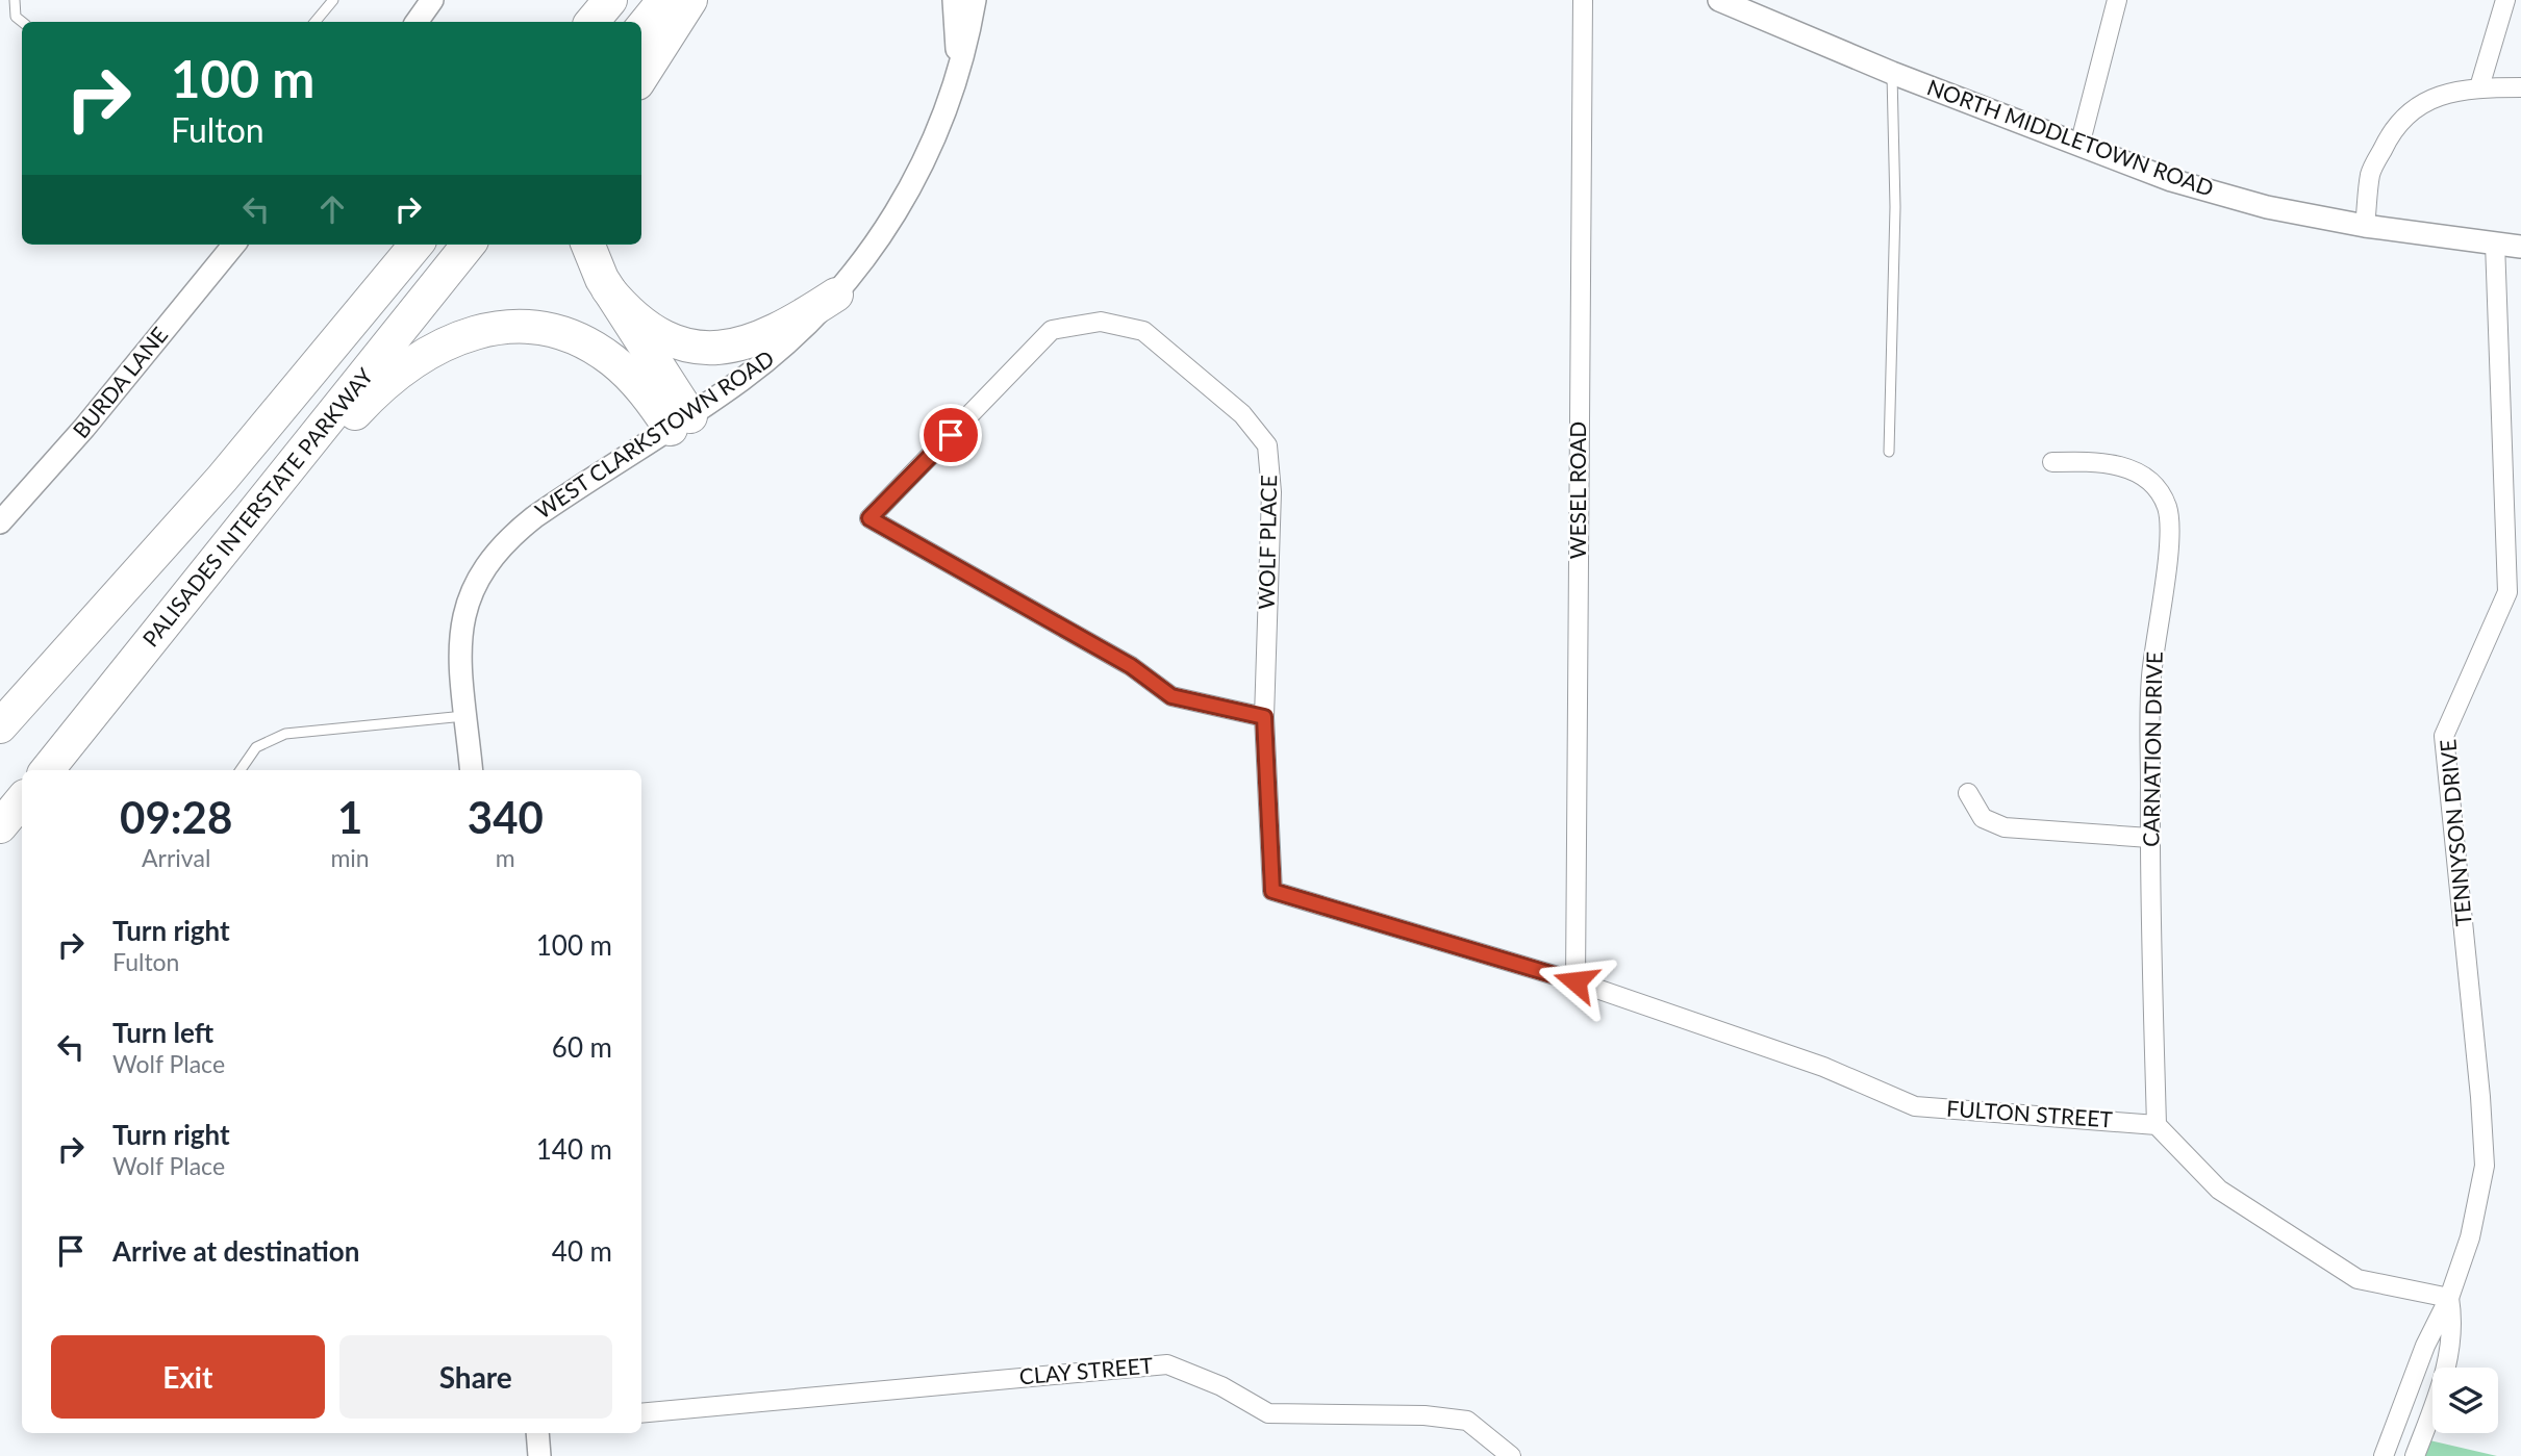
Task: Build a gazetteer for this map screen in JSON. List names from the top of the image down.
{
  "streets": {
    "highway": ["PALISADES INTERSTATE PARKWAY"],
    "street": [
      "NORTH MIDDLETOWN ROAD",
      "BURDA LANE",
      "WEST CLARKSTOWN ROAD",
      "WESEL ROAD",
      "WOLF PLACE",
      "CARNATION DRIVE",
      "TENNYSON DRIVE",
      "FULTON STREET",
      "CLAY STREET"
    ]
  },
  "crossings": [
    ["NORTH MIDDLETOWN ROAD", "TENNYSON DRIVE"],
    ["WESEL ROAD", "FULTON STREET"],
    ["WOLF PLACE", "FULTON STREET"],
    ["CARNATION DRIVE", "FULTON STREET"]
  ],
  "page": {
    "turn": ["100 m", "Fulton"],
    "eta": [
      "09:28",
      "Arrival",
      "1",
      "min",
      "340",
      "m"
    ],
    "list": [
      {
        "name": "Turn right",
        "note": "Fulton",
        "value": "100 m"
      },
      {
        "name": "Turn left",
        "note": "Wolf Place",
        "value": "60 m"
      },
      {
        "name": "Turn right",
        "note": "Wolf Place",
        "value": "140 m"
      },
      {
        "name": "Arrive at destination",
        "value": "40 m"
      }
    ],
    "buttons": ["Exit", "Share"]
  }
}
